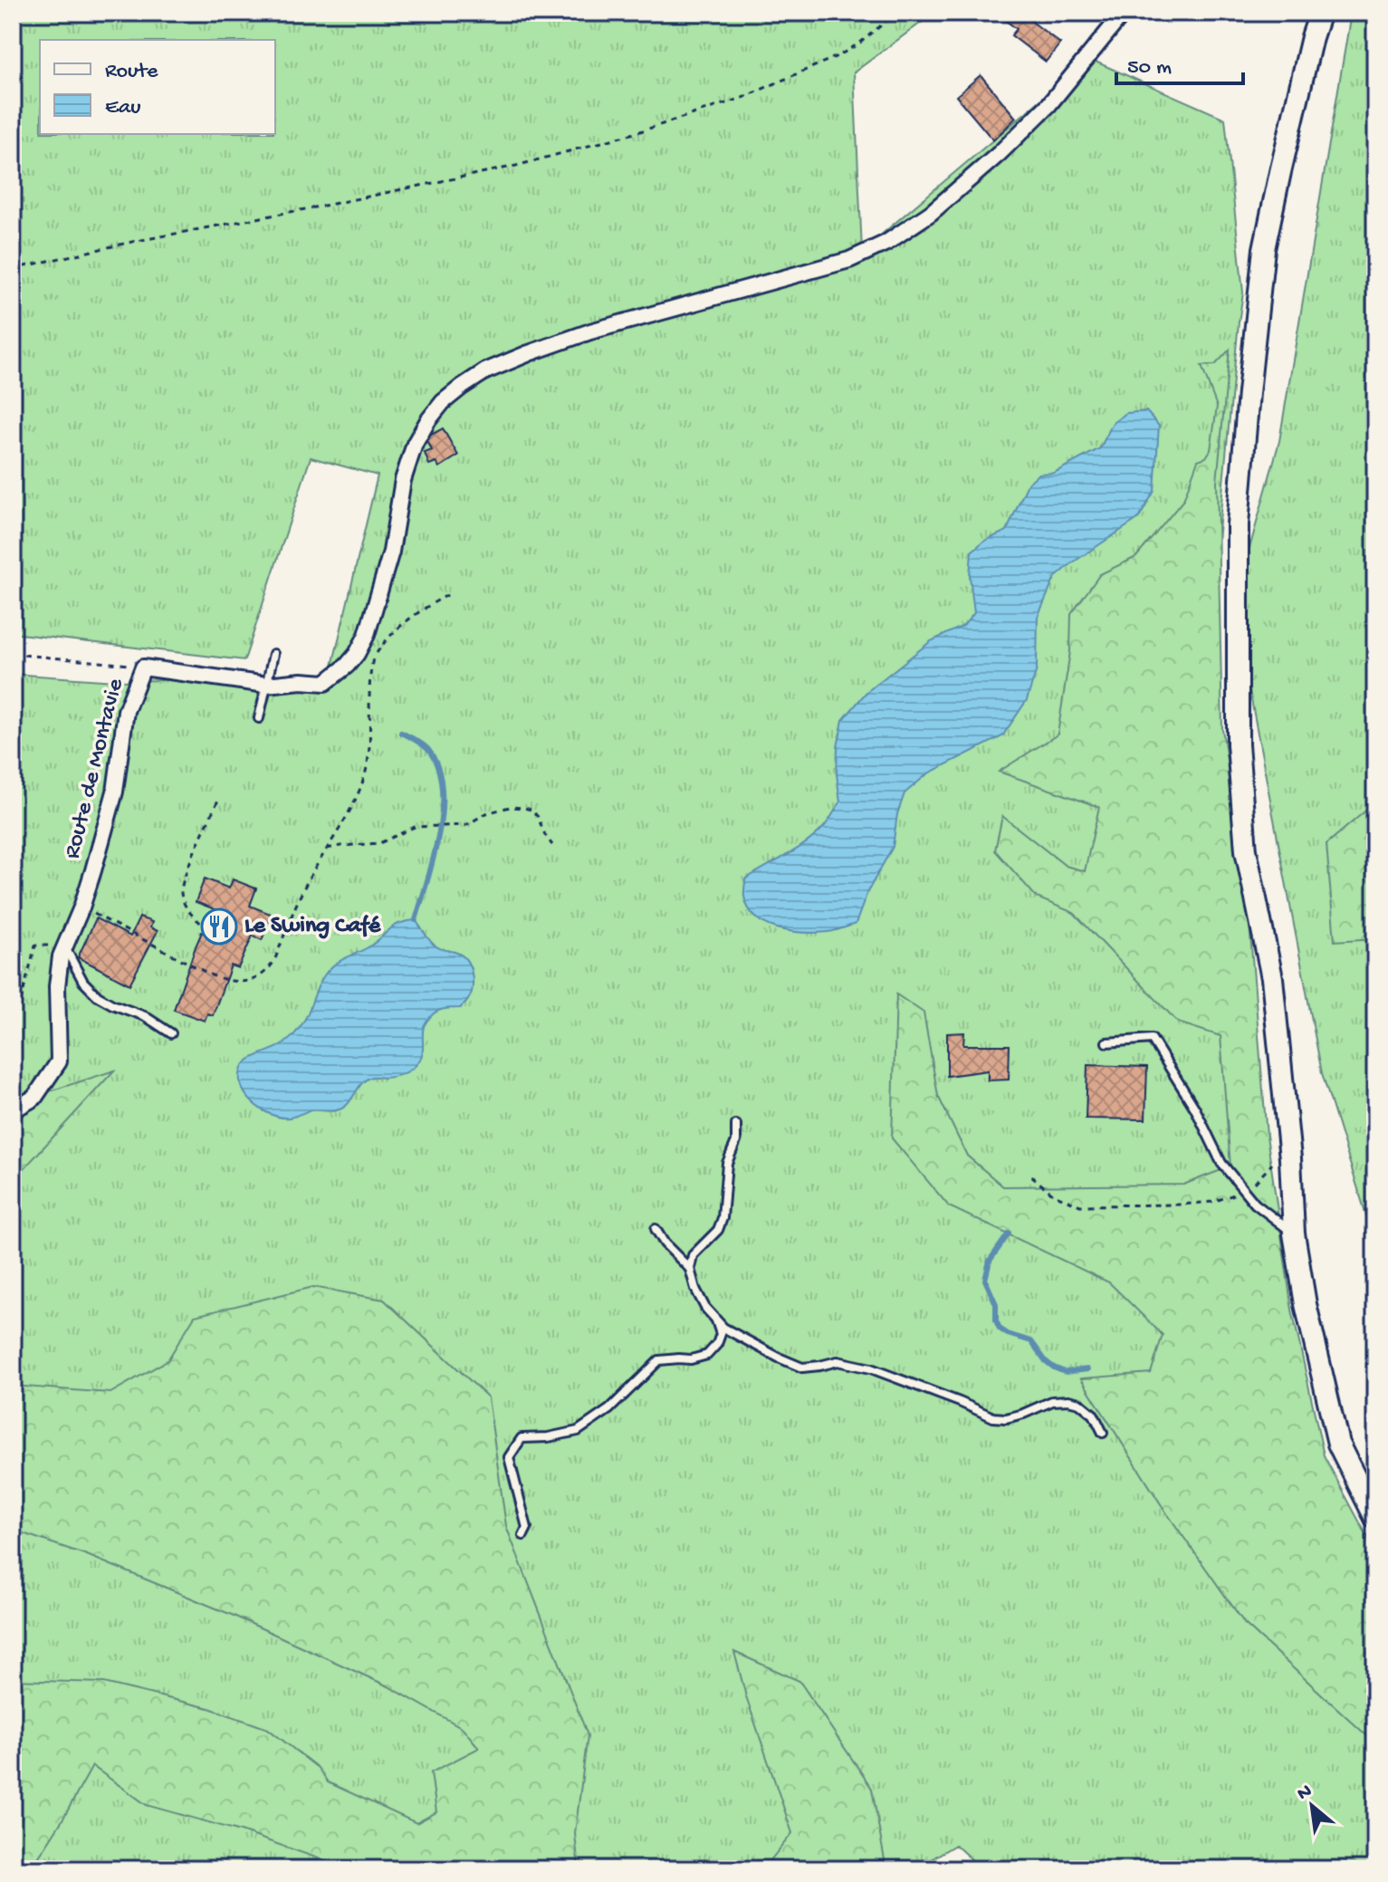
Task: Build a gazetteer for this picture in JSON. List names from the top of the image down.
{
  "streets": {
    "street": ["Route de Montavie"]
  },
  "places": {
    "restaurant": ["Le Swing Café"]
  },
  "legend": ["Route", "Eau"],
  "scale_bar": "50 m",
  "north": "top left"
}
